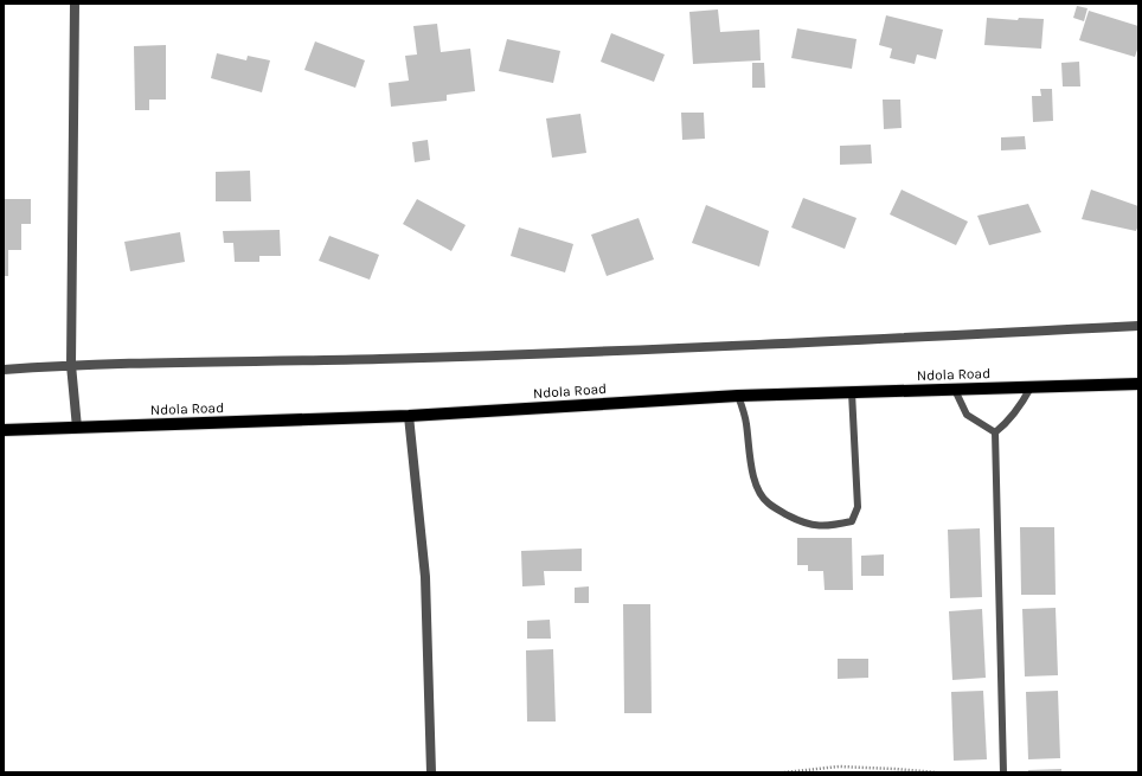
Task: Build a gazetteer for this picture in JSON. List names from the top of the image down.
{
  "streets": {
    "main road": ["Ndola Road"]
  }
}
